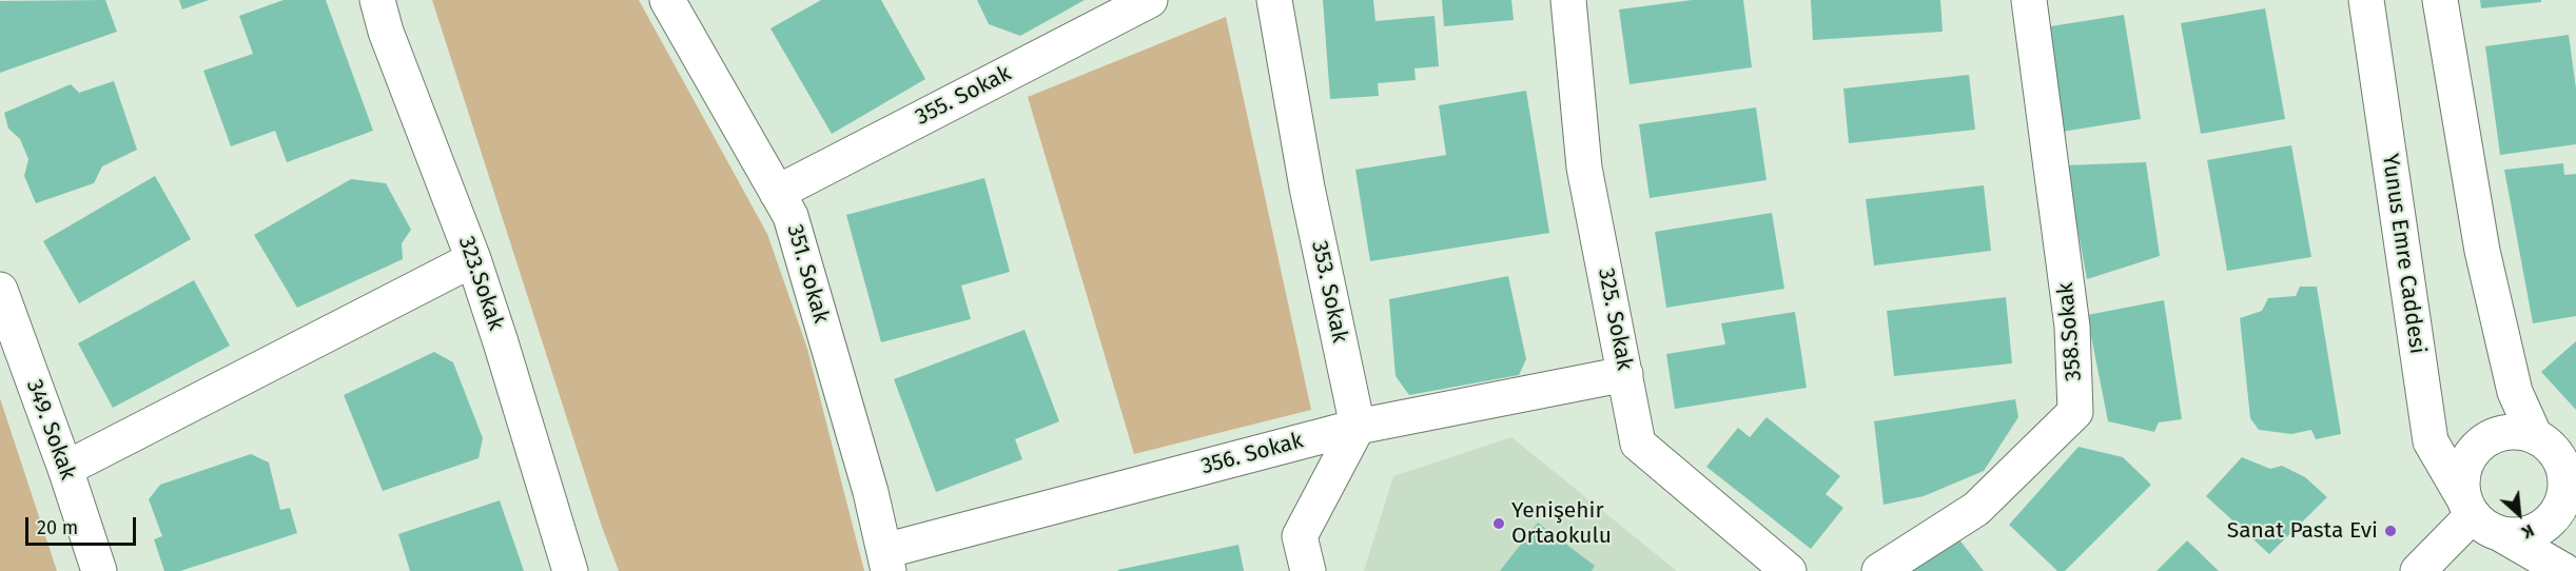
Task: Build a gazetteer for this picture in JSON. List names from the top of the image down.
{
  "streets": {
    "street": [
      "355. Sokak",
      "Yunus Emre Caddesi",
      "351. Sokak",
      "323.Sokak",
      "353. Sokak",
      "325. Sokak",
      "358.Sokak",
      "349. Sokak",
      "356. Sokak"
    ]
  },
  "crossings": [
    ["355. Sokak", "351. Sokak"],
    ["351. Sokak", "356. Sokak"],
    ["353. Sokak", "356. Sokak"],
    ["325. Sokak", "356. Sokak"]
  ],
  "places": ["Yenişehir Ortaokulu", "Sanat Pasta Evi"],
  "scale_bar": "20 m",
  "north": "bottom right"
}
